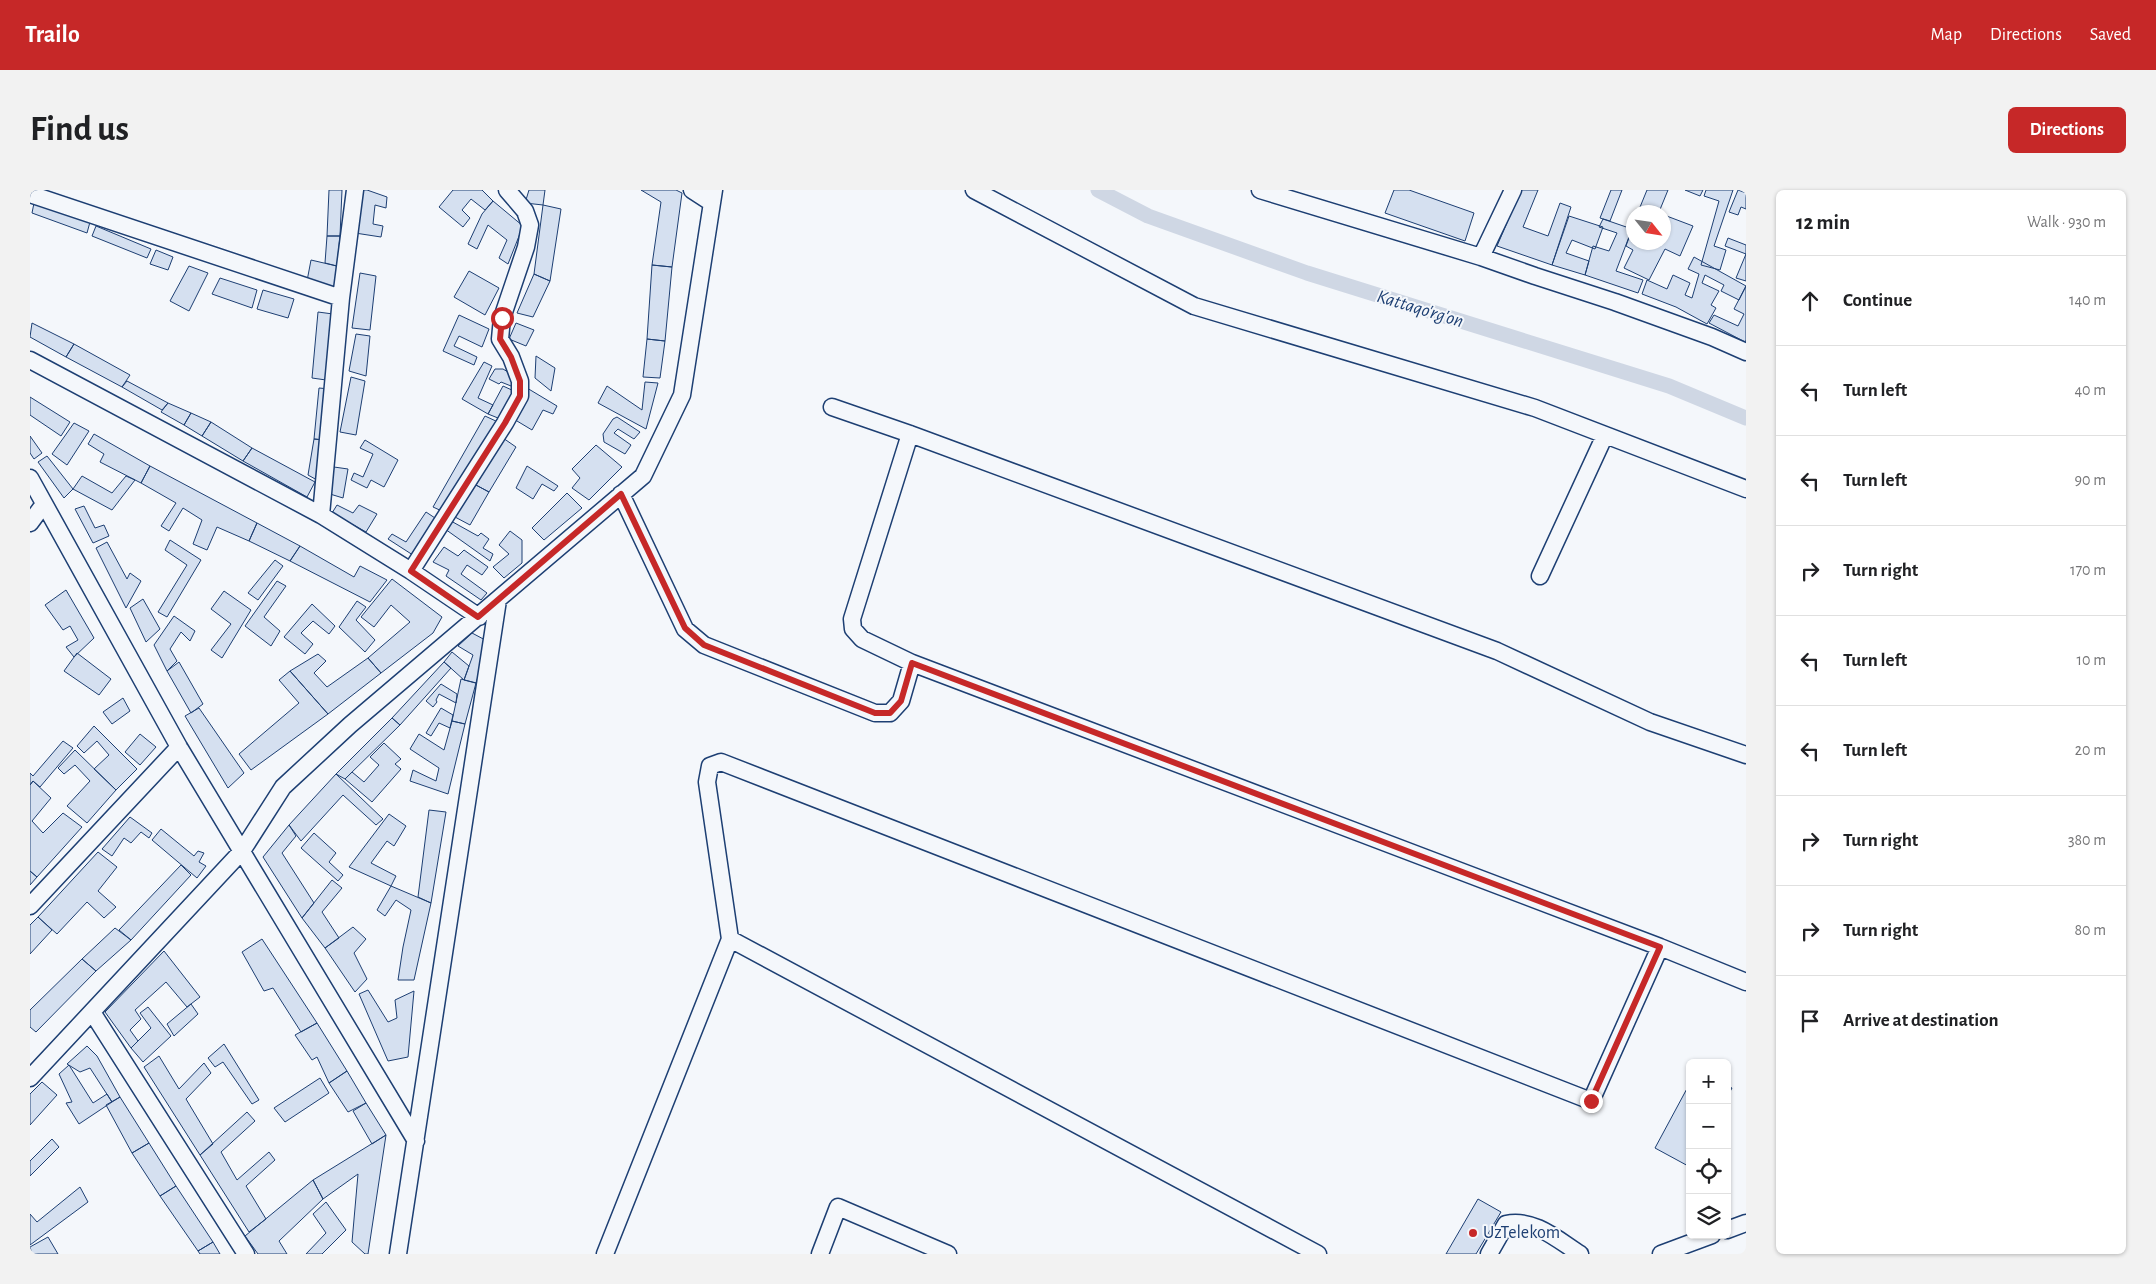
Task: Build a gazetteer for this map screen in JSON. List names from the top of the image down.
{
  "water": ["Kattaqo'rg'on"],
  "places": ["UzTelekom"],
  "north": "bottom right",
  "page": {
    "header": "Trailo",
    "nav": ["Map", "Directions", "Saved"],
    "buttons": "Directions",
    "title": "Find us",
    "heading": ["12 min", "Walk · 930 m"],
    "list": [
      ["Continue", "140 m"],
      ["Turn left", "40 m"],
      ["Turn left", "90 m"],
      ["Turn right", "170 m"],
      ["Turn left", "10 m"],
      ["Turn left", "20 m"],
      ["Turn right", "380 m"],
      ["Turn right", "80 m"],
      "Arrive at destination"
    ],
    "map_buttons": ["+", "−"]
  }
}
